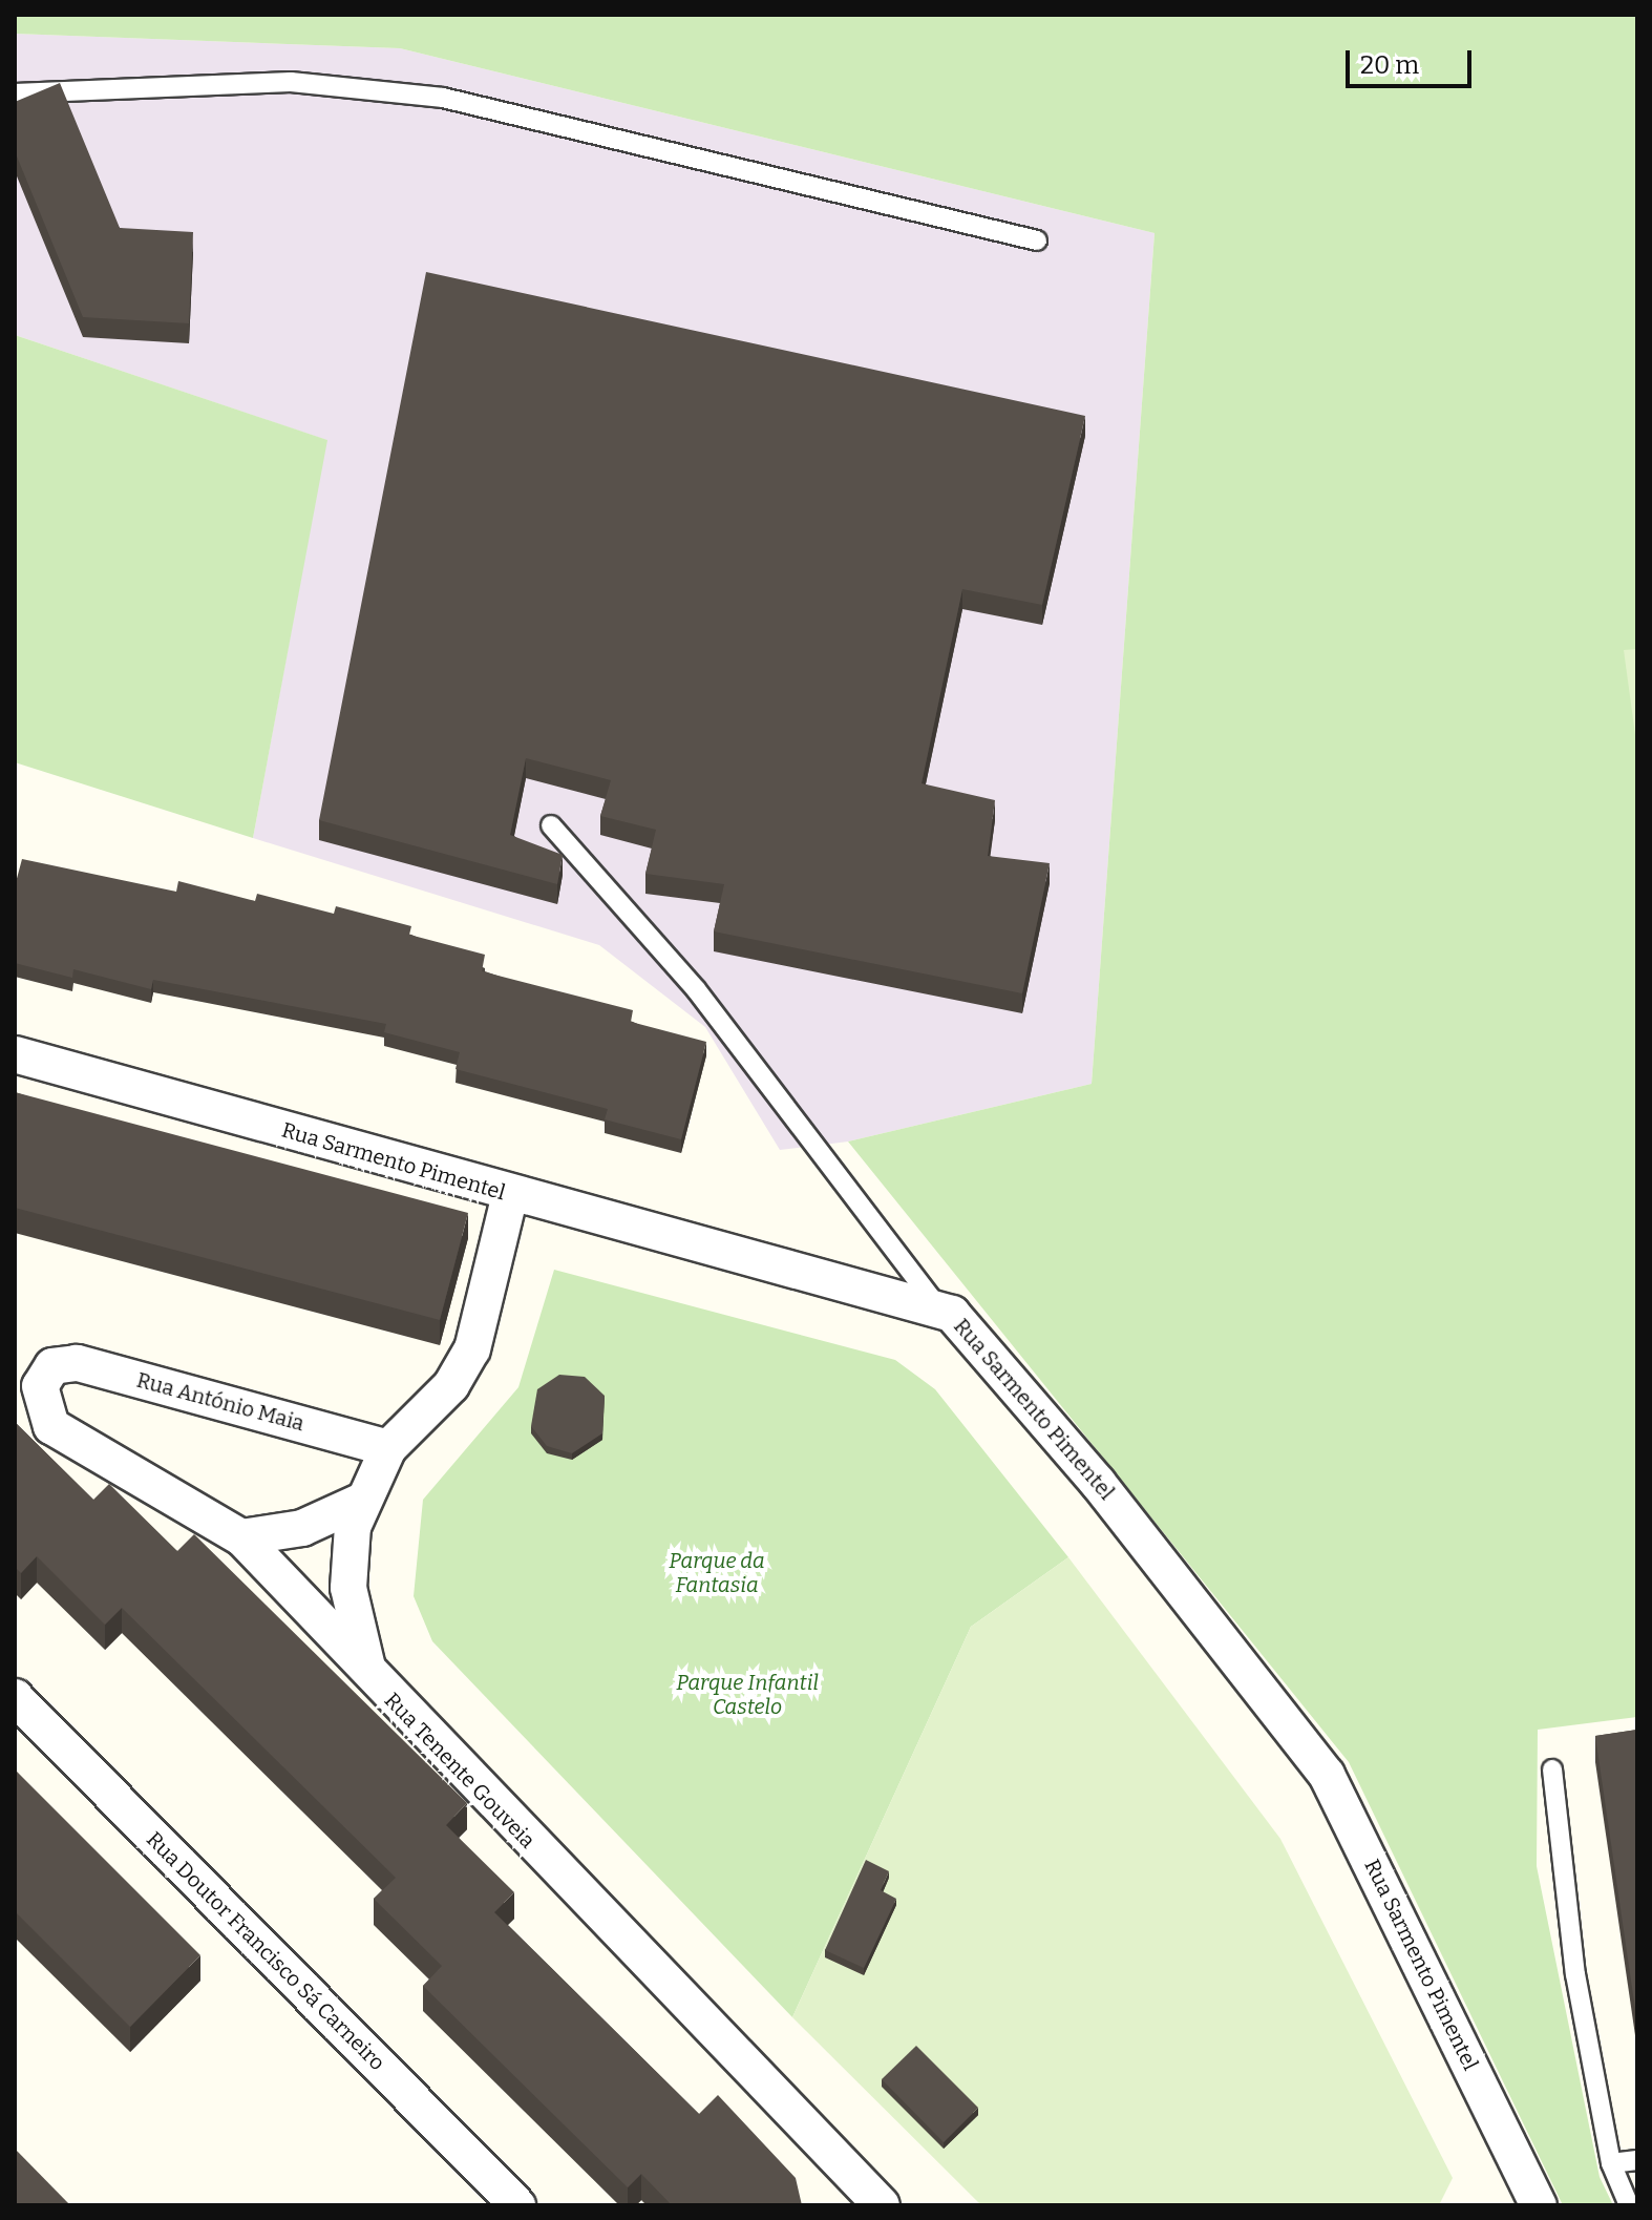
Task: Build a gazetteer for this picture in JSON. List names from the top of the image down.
{
  "streets": {
    "street": [
      "Rua Sarmento Pimentel",
      "Rua António Maia",
      "Rua Tenente Gouveia",
      "Rua Doutor Francisco Sá Carneiro"
    ]
  },
  "crossings": [
    ["Rua António Maia", "Rua Tenente Gouveia"]
  ],
  "parks": ["Parque da Fantasia", "Parque Infantil Castelo"],
  "scale_bar": "20 m"
}
